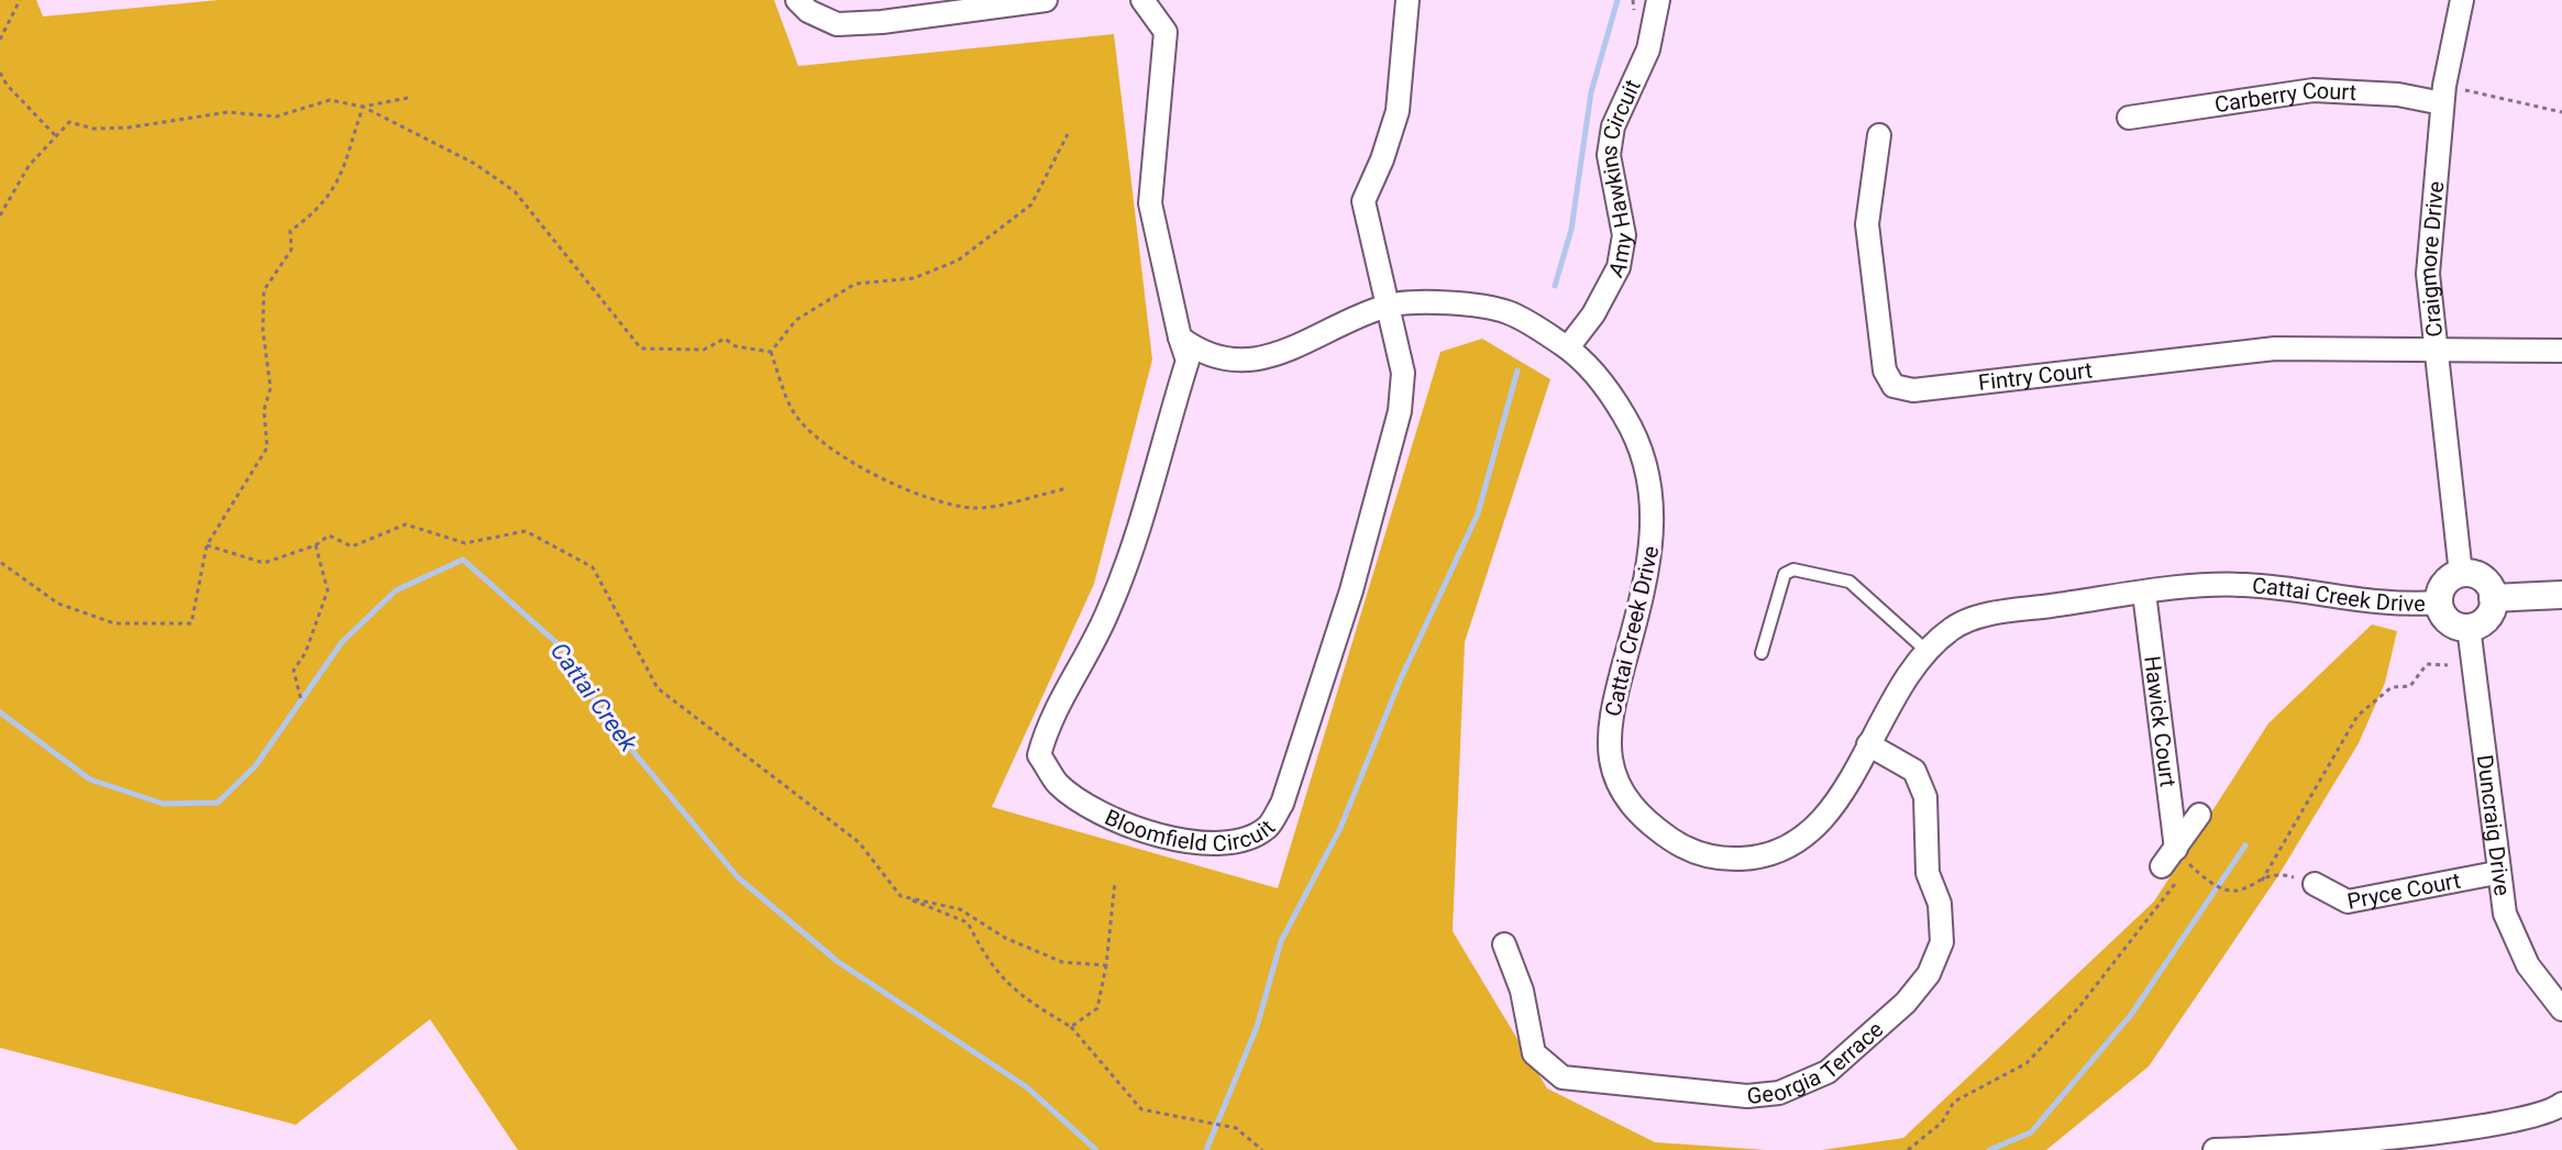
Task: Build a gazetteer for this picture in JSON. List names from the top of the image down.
{
  "streets": {
    "street": [
      "Carberry Court",
      "Amy Hawkins Circuit",
      "Craigmore Drive",
      "Fintry Court",
      "Cattai Creek Drive",
      "Hawick Court",
      "Bloomfield Circuit",
      "Duncraig Drive",
      "Pryce Court",
      "Georgia Terrace"
    ]
  },
  "crossings": [
    ["Carberry Court", "Craigmore Drive"],
    ["Amy Hawkins Circuit", "Cattai Creek Drive"],
    ["Craigmore Drive", "Fintry Court"],
    ["Craigmore Drive", "Cattai Creek Drive"],
    ["Craigmore Drive", "Duncraig Drive"],
    ["Cattai Creek Drive", "Hawick Court"],
    ["Cattai Creek Drive", "Bloomfield Circuit"],
    ["Cattai Creek Drive", "Duncraig Drive"],
    ["Cattai Creek Drive", "Georgia Terrace"],
    ["Duncraig Drive", "Pryce Court"]
  ],
  "water": ["Cattai Creek"]
}
